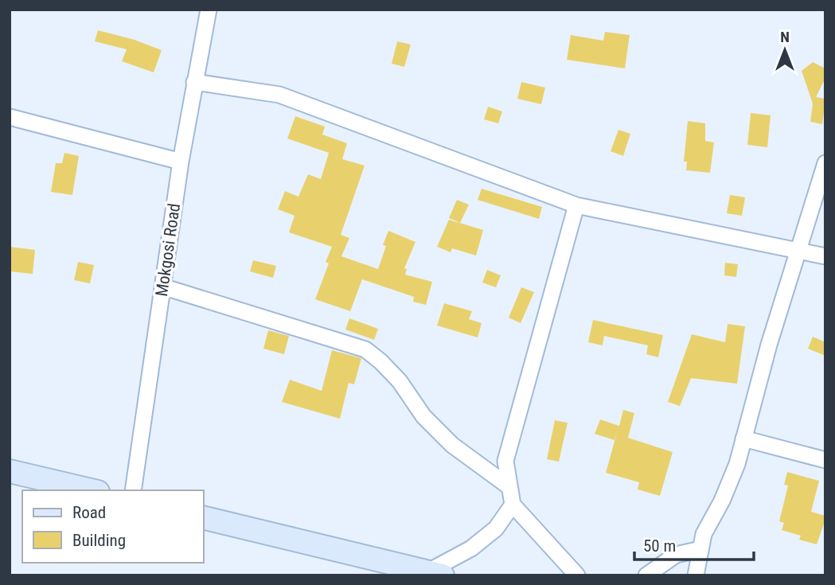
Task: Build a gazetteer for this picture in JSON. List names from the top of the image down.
{
  "streets": {
    "street": ["Mokgosi Road"]
  },
  "legend": ["Road", "Building"],
  "scale_bar": "50 m",
  "north": "top"
}
